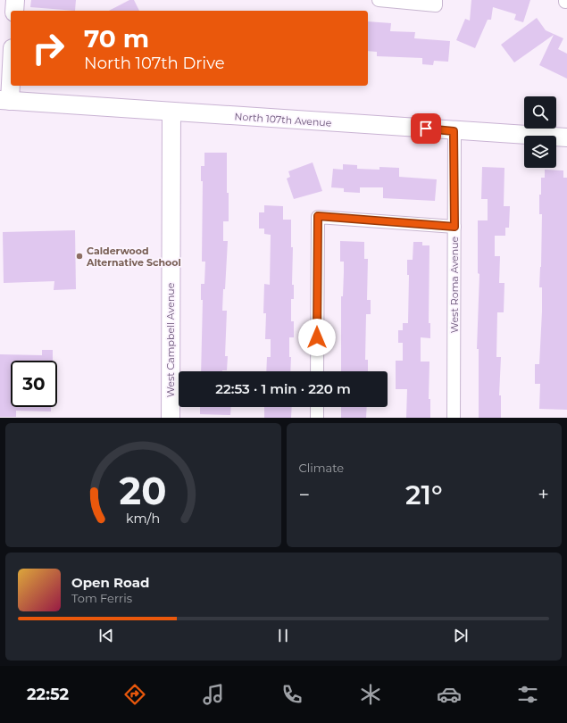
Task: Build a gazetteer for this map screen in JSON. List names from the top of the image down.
{
  "streets": {
    "main road": ["North 107th Avenue", "West Campbell Avenue"],
    "street": ["West Roma Avenue"]
  },
  "crossings": [
    ["North 107th Avenue", "West Roma Avenue"],
    ["North 107th Avenue", "West Campbell Avenue"]
  ],
  "places": ["Calderwood Alternative School"],
  "page": {
    "turn": ["70 m", "North 107th Drive"],
    "limit": "30",
    "trip": "22:53 · 1 min · 220 m",
    "tile": "Climate",
    "heat": ["−", "21°", "+"],
    "song": ["Open Road", "Tom Ferris"],
    "tabs": "22:52",
    "gauge": ["20", "km/h"]
  }
}
